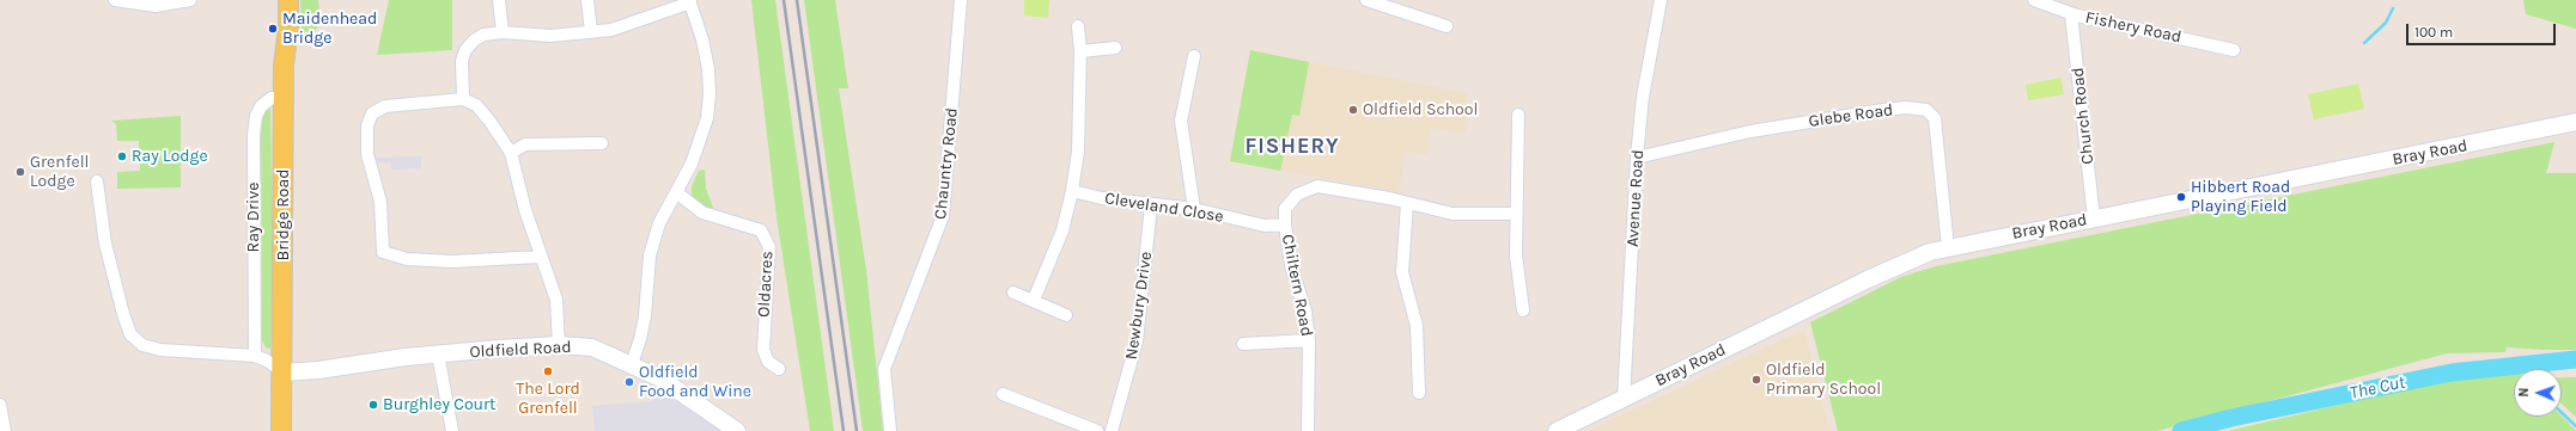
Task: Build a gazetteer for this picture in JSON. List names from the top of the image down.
{
  "streets": {
    "main road": ["Bray Road", "Bridge Road", "Oldfield Road"],
    "street": [
      "Fishery Road",
      "Glebe Road",
      "Church Road",
      "Chauntry Road",
      "Avenue Road",
      "Cleveland Close",
      "Ray Drive",
      "Oldacres",
      "Chiltern Road",
      "Newbury Drive"
    ]
  },
  "crossings": [
    ["Fishery Road", "Church Road"],
    ["Glebe Road", "Bray Road"],
    ["Glebe Road", "Avenue Road"],
    ["Church Road", "Bray Road"],
    ["Bray Road", "Avenue Road"],
    ["Cleveland Close", "Chiltern Road"],
    ["Cleveland Close", "Newbury Drive"],
    ["Bridge Road", "Ray Drive"],
    ["Bridge Road", "Oldfield Road"]
  ],
  "districts": ["FISHERY"],
  "water": ["The Cut"],
  "places": [
    "Maidenhead Bridge",
    "Oldfield School",
    "Ray Lodge",
    "Grenfell Lodge",
    "Hibbert Road Playing Field",
    "The Lord Grenfell",
    "Oldfield Primary School",
    "Oldfield Food and Wine",
    "Burghley Court"
  ],
  "scale_bar": "100 m",
  "north": "left"
}
